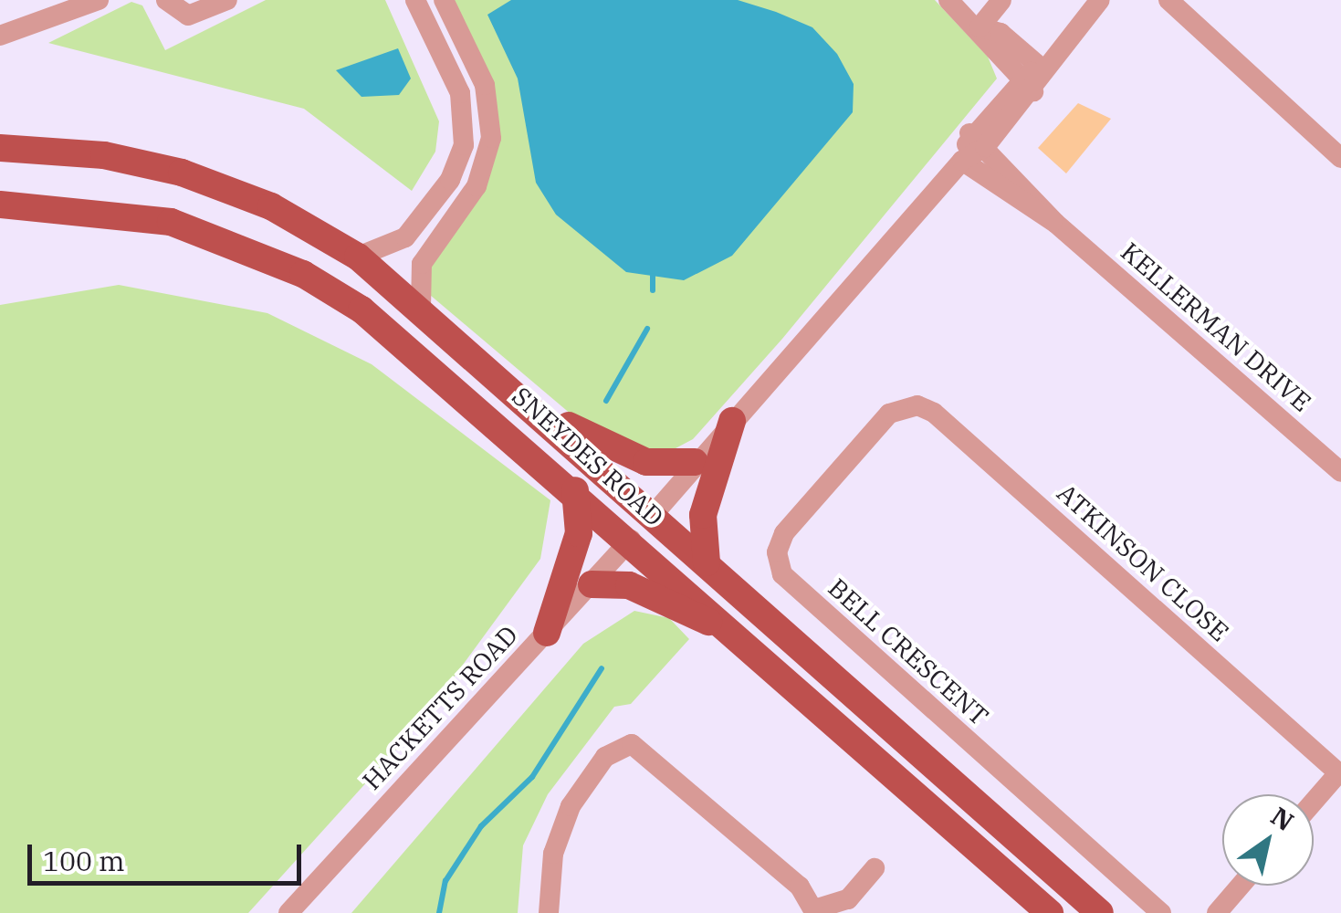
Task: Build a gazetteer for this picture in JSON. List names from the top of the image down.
{
  "streets": {
    "main road": ["SNEYDES ROAD"],
    "street": [
      "KELLERMAN DRIVE",
      "ATKINSON CLOSE",
      "BELL CRESCENT",
      "HACKETTS ROAD"
    ]
  },
  "crossings": [
    ["SNEYDES ROAD", "HACKETTS ROAD"],
    ["ATKINSON CLOSE", "BELL CRESCENT"]
  ],
  "scale_bar": "100 m",
  "north": "top right"
}
